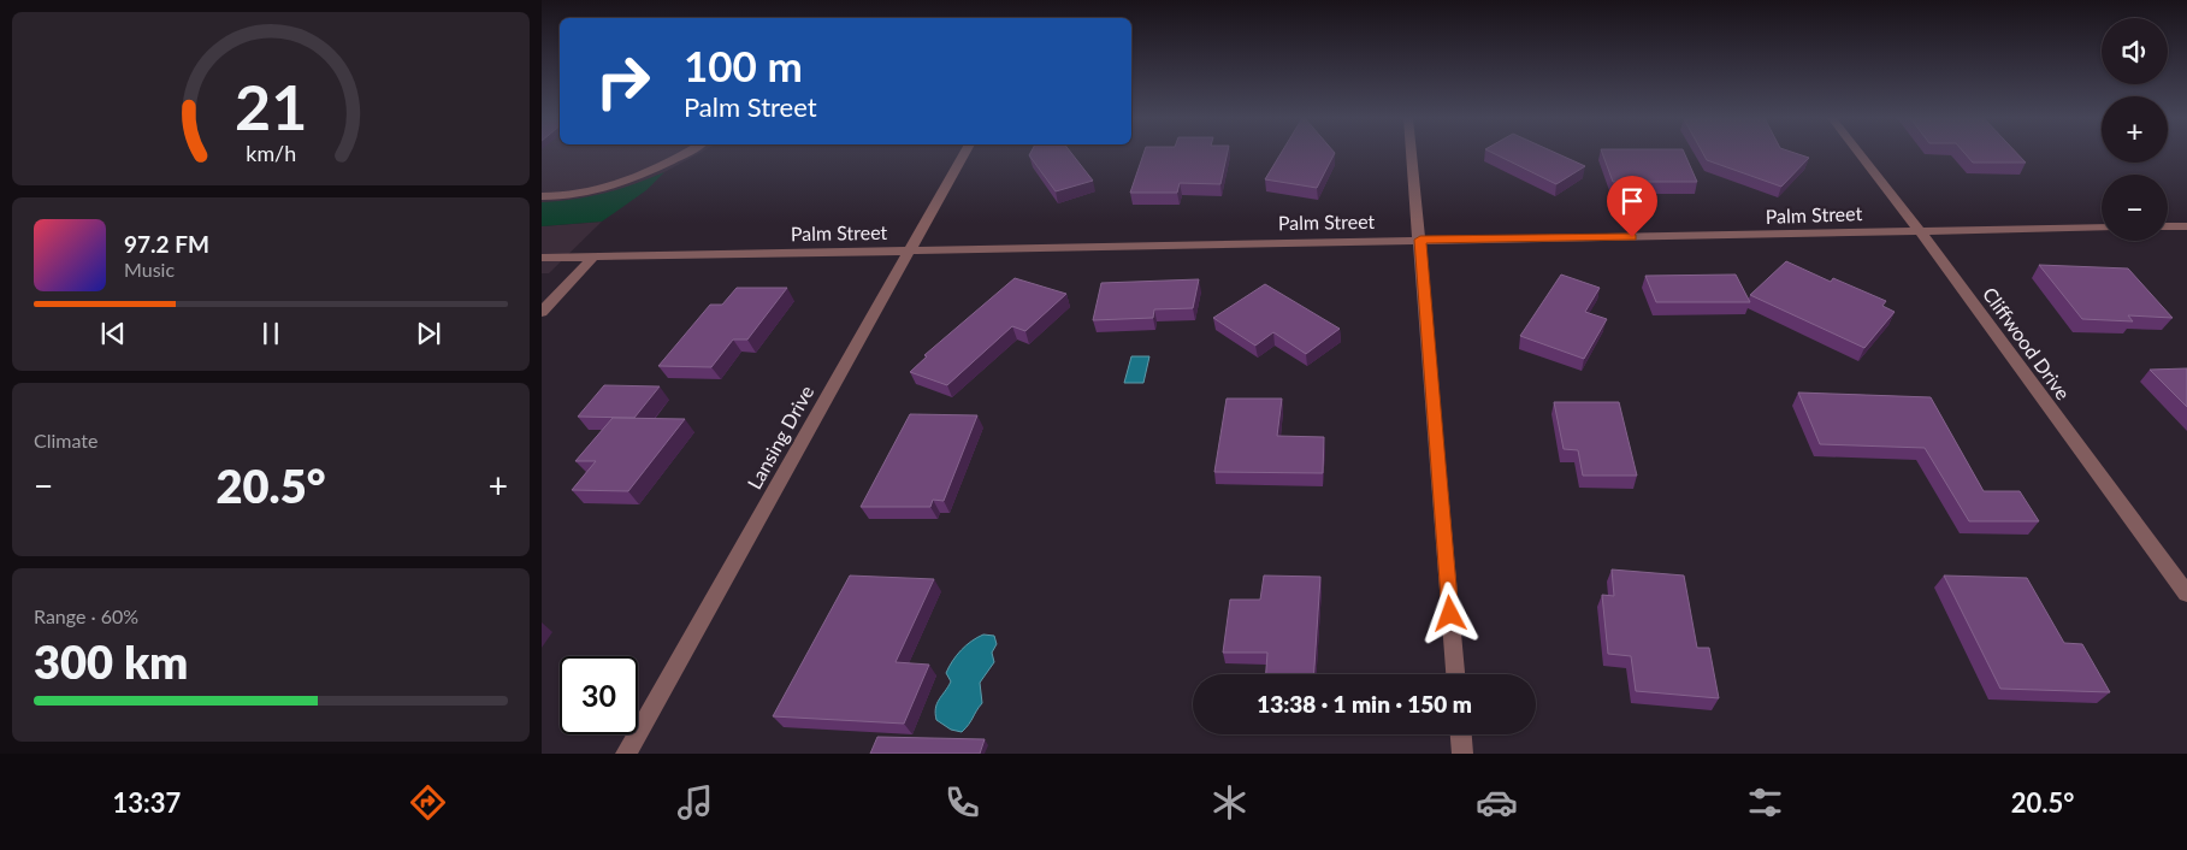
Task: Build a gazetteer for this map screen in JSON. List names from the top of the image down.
{
  "streets": {
    "street": ["Palm Street", "Cliffwood Drive", "Lansing Drive"]
  },
  "crossings": [
    ["Palm Street", "Cliffwood Drive"],
    ["Palm Street", "Lansing Drive"]
  ],
  "page": {
    "map_buttons": ["+", "−"],
    "turn": ["100 m", "Palm Street"],
    "song": ["97.2 FM", "Music"],
    "tile": [
      "Climate",
      ["Range · 60%", "300 km"]
    ],
    "heat": ["−", "20.5°", "+"],
    "limit": "30",
    "trip": "13:38 · 1 min · 150 m",
    "tabs": ["13:37", "20.5°"],
    "gauge": ["21", "km/h"]
  }
}
